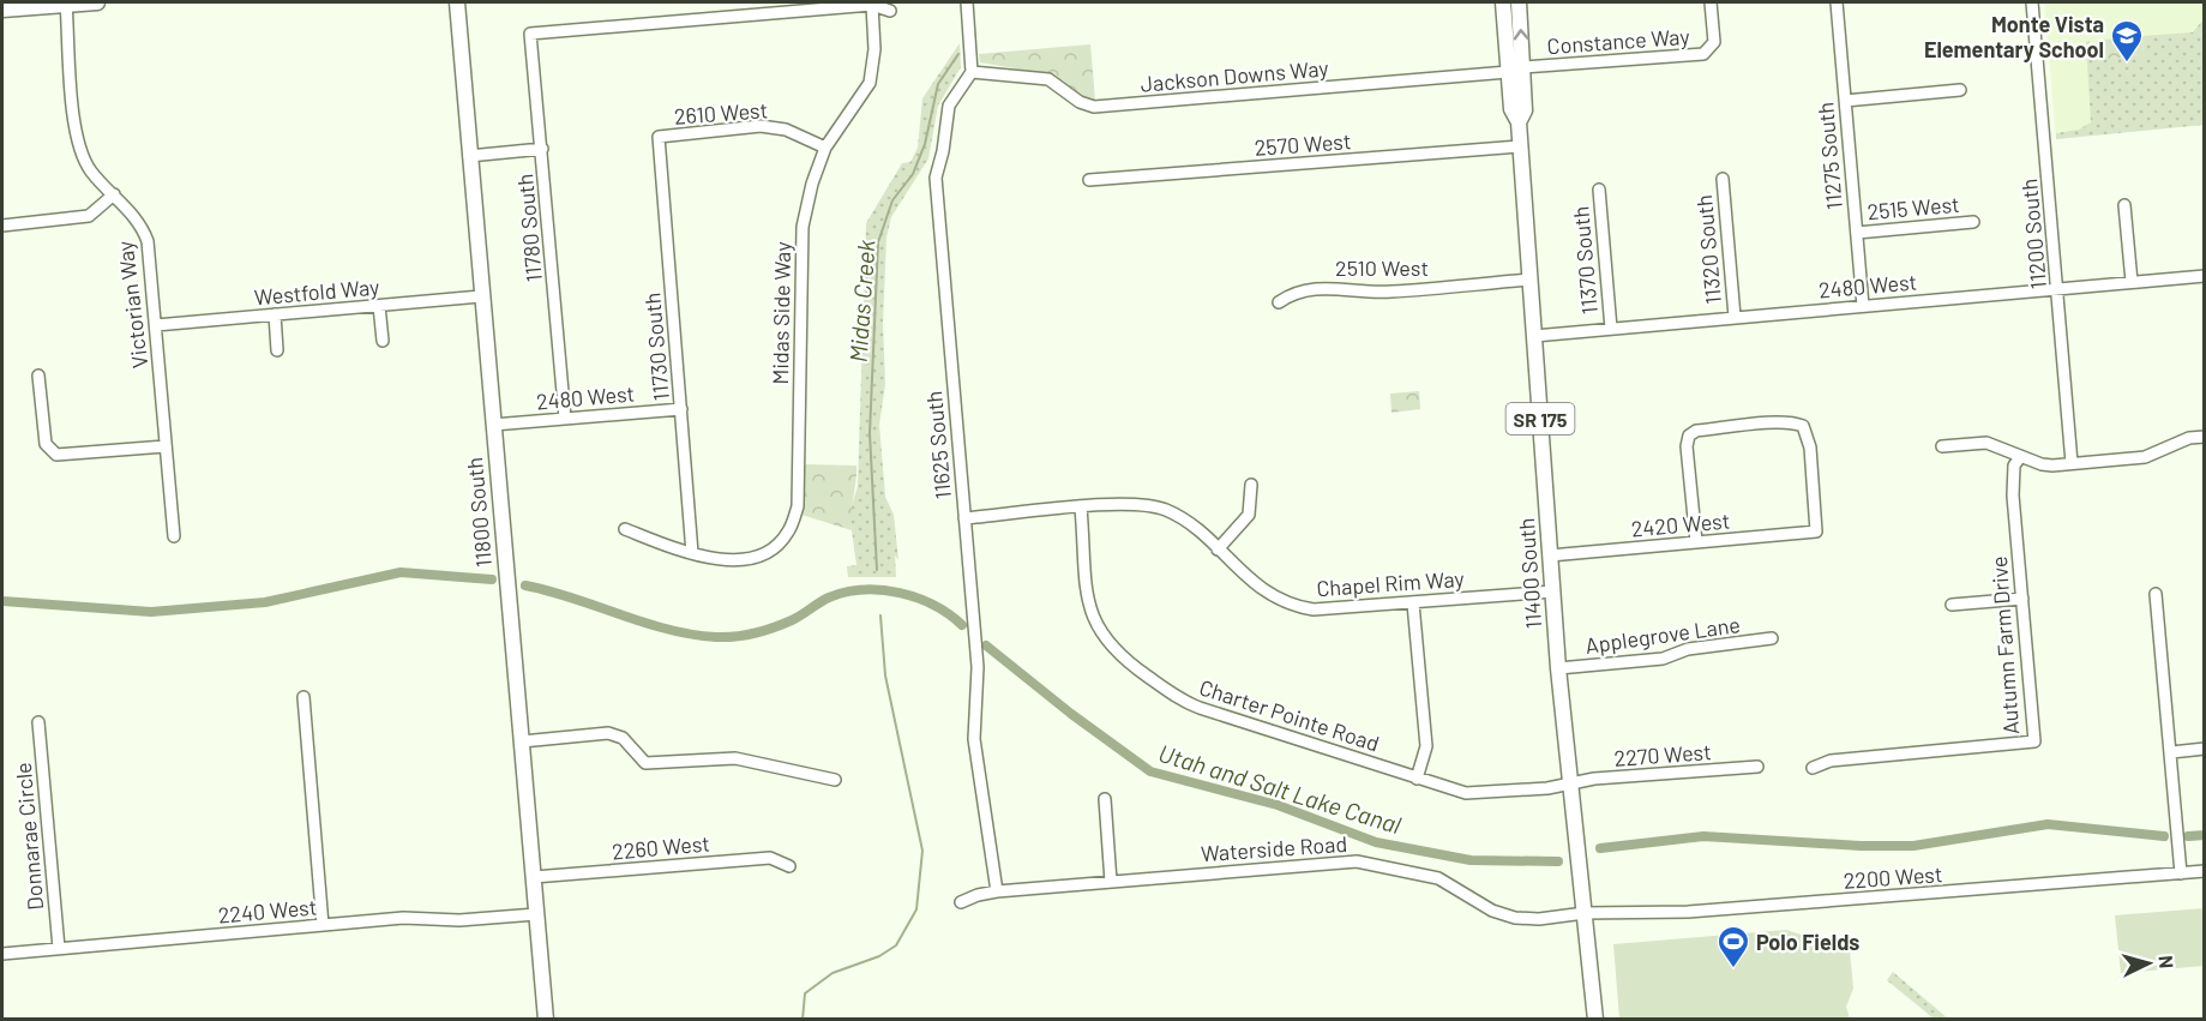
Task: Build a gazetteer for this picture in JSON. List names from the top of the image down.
{
  "streets": {
    "main road": ["SR 175", "11800 South", "11400 South"],
    "street": [
      "Constance Way",
      "Jackson Downs Way",
      "2610 West",
      "2570 West",
      "11275 South",
      "2515 West",
      "11780 South",
      "11200 South",
      "11320 South",
      "11370 South",
      "2510 West",
      "2480 West",
      "Westfold Way",
      "Victorian Way",
      "Midas Side Way",
      "11730 South",
      "11625 South",
      "2420 West",
      "Chapel Rim Way",
      "Applegrove Lane",
      "Autumn Farm Drive",
      "Charter Pointe Road",
      "2270 West",
      "Donnarae Circle",
      "2260 West",
      "Waterside Road",
      "2200 West",
      "2240 West"
    ]
  },
  "crossings": [
    ["Constance Way", "Jackson Downs Way"],
    ["Constance Way", "11400 South"],
    ["Jackson Downs Way", "11625 South"],
    ["Jackson Downs Way", "11400 South"],
    ["2610 West", "Midas Side Way"],
    ["2610 West", "11730 South"],
    ["2570 West", "11400 South"],
    ["11275 South", "2515 West"],
    ["11275 South", "2480 West"],
    ["11780 South", "2480 West"],
    ["11200 South", "2480 West"],
    ["11320 South", "2480 West"],
    ["11370 South", "2480 West"],
    ["2510 West", "11400 South"],
    ["2480 West", "11730 South"],
    ["2480 West", "11800 South"],
    ["2480 West", "11400 South"],
    ["Westfold Way", "Victorian Way"],
    ["Westfold Way", "11800 South"],
    ["Midas Side Way", "11730 South"],
    ["11625 South", "Chapel Rim Way"],
    ["11625 South", "Waterside Road"],
    ["11800 South", "2260 West"],
    ["11800 South", "2240 West"],
    ["2420 West", "11400 South"],
    ["11400 South", "Chapel Rim Way"],
    ["11400 South", "Applegrove Lane"],
    ["11400 South", "Charter Pointe Road"],
    ["11400 South", "2270 West"],
    ["11400 South", "Waterside Road"],
    ["11400 South", "2200 West"],
    ["Chapel Rim Way", "Charter Pointe Road"],
    ["Charter Pointe Road", "2270 West"],
    ["Donnarae Circle", "2240 West"],
    ["Waterside Road", "2200 West"]
  ],
  "water": ["Midas Creek", "Utah and Salt Lake Canal"],
  "places": {
    "school or university": ["Monte Vista Elementary School"],
    "sports": ["Polo Fields"]
  },
  "north": "right"
}
